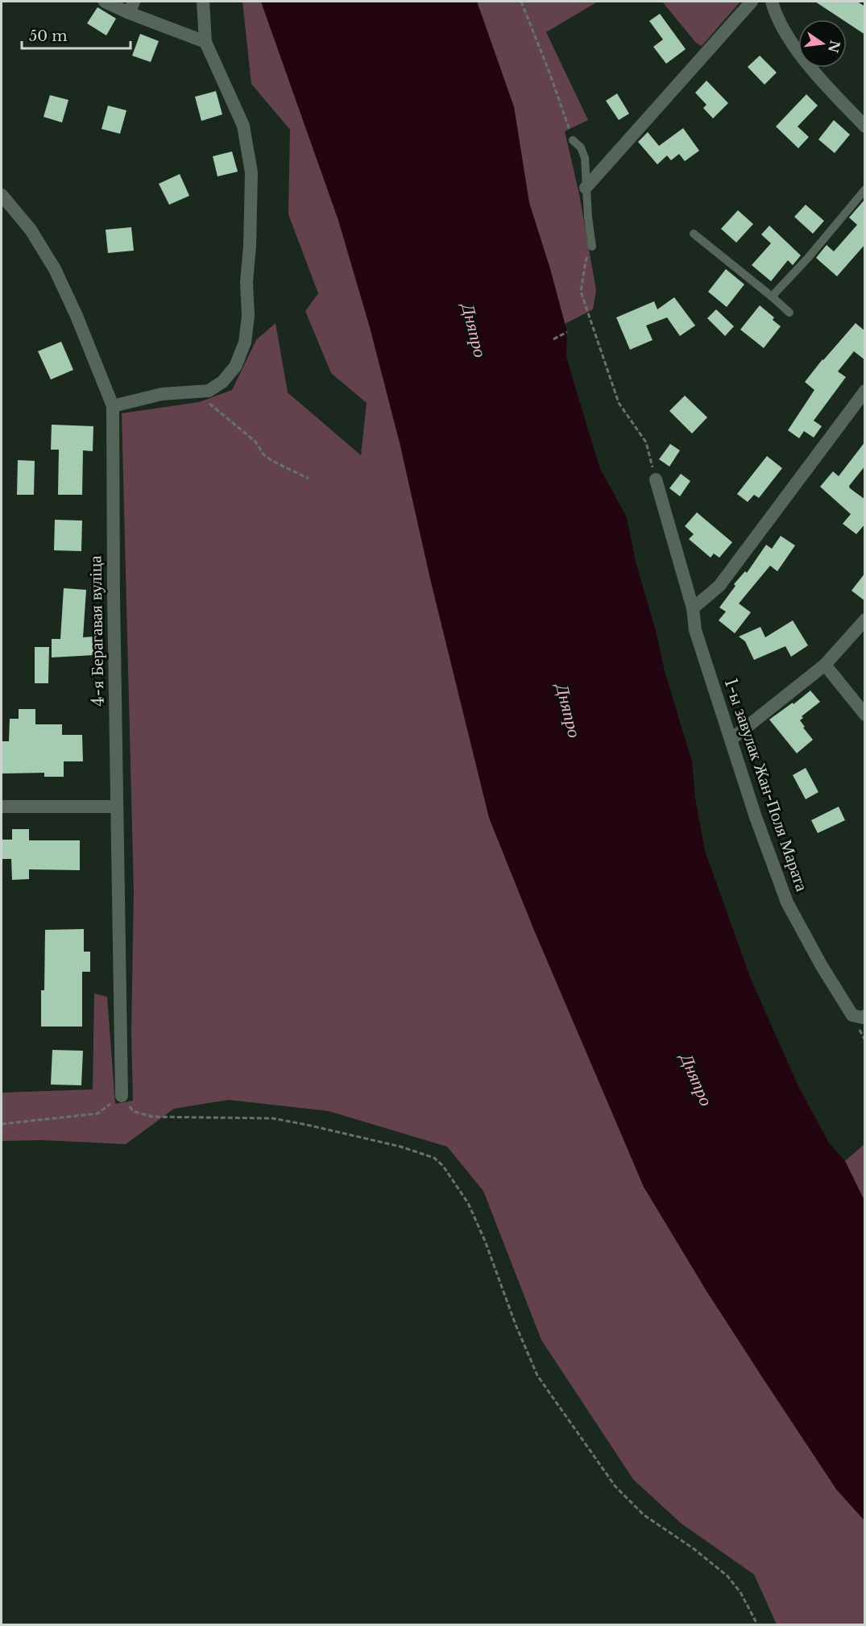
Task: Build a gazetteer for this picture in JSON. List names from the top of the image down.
{
  "streets": {
    "street": ["4-я Берагавая вуліца", "1-ы завулак Жан-Поля Марата"]
  },
  "water": ["Дняпро"],
  "scale_bar": "50 m",
  "north": "right"
}
